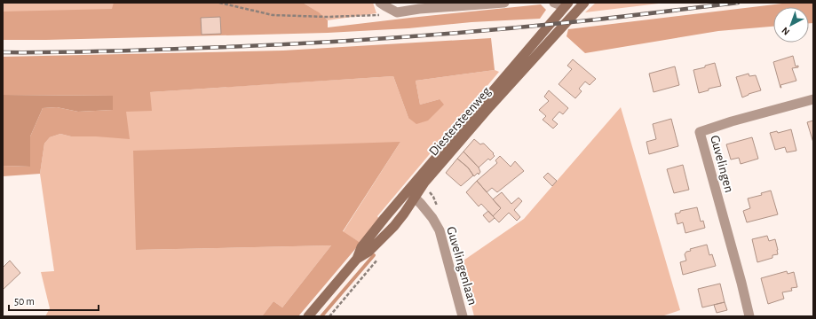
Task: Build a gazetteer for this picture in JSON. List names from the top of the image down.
{
  "streets": {
    "main road": ["Diestersteenweg"],
    "street": ["Guvelingen", "Guvelingenlaan"]
  },
  "crossings": [
    ["Diestersteenweg", "Guvelingenlaan"]
  ],
  "scale_bar": "50 m",
  "north": "bottom left"
}
